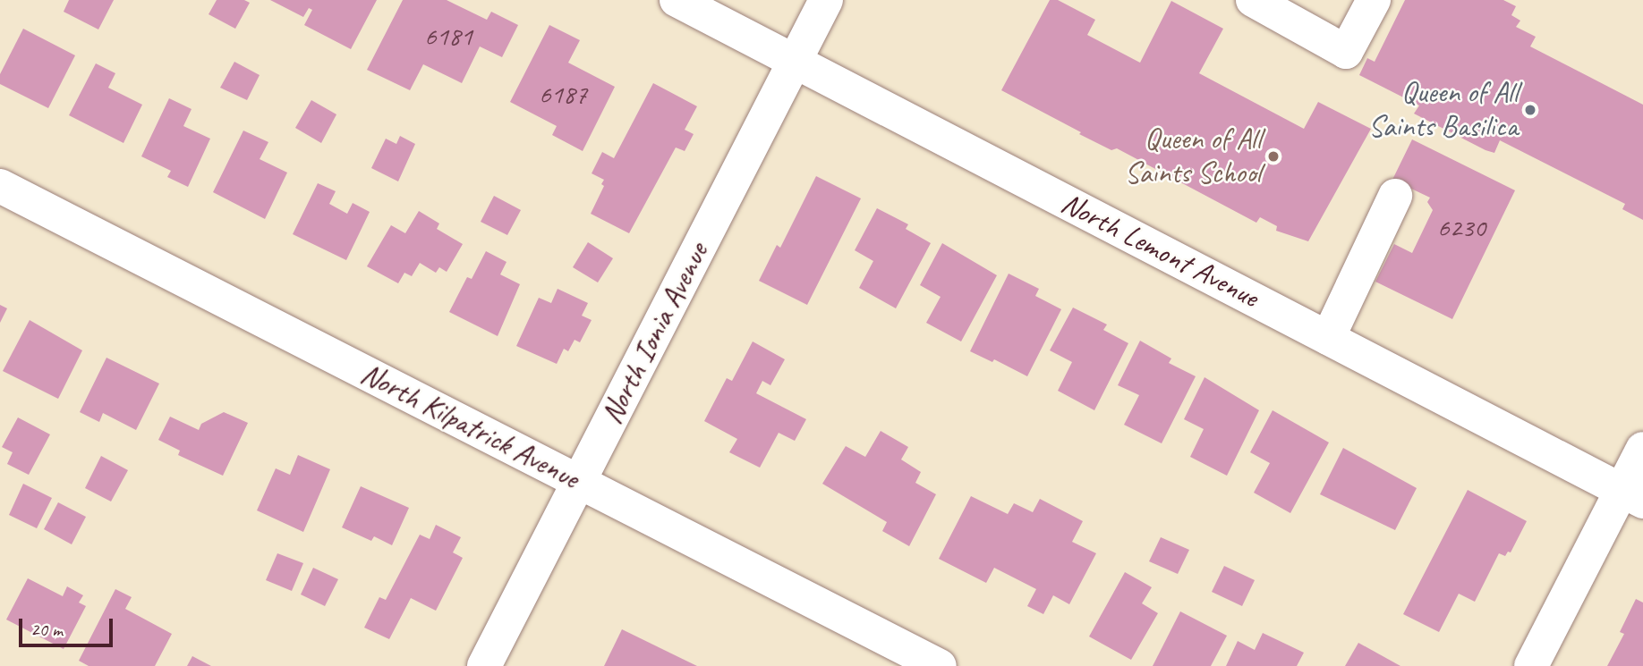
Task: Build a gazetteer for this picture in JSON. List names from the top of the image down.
{
  "streets": {
    "street": ["North Lemont Avenue", "North Ionia Avenue", "North Kilpatrick Avenue"]
  },
  "crossings": [
    ["North Lemont Avenue", "North Ionia Avenue"],
    ["North Ionia Avenue", "North Kilpatrick Avenue"]
  ],
  "places": ["Queen of All Saints Basilica", "Queen of All Saints School"],
  "house_numbers": ["6181", "6187", "6230"],
  "scale_bar": "20 m"
}
